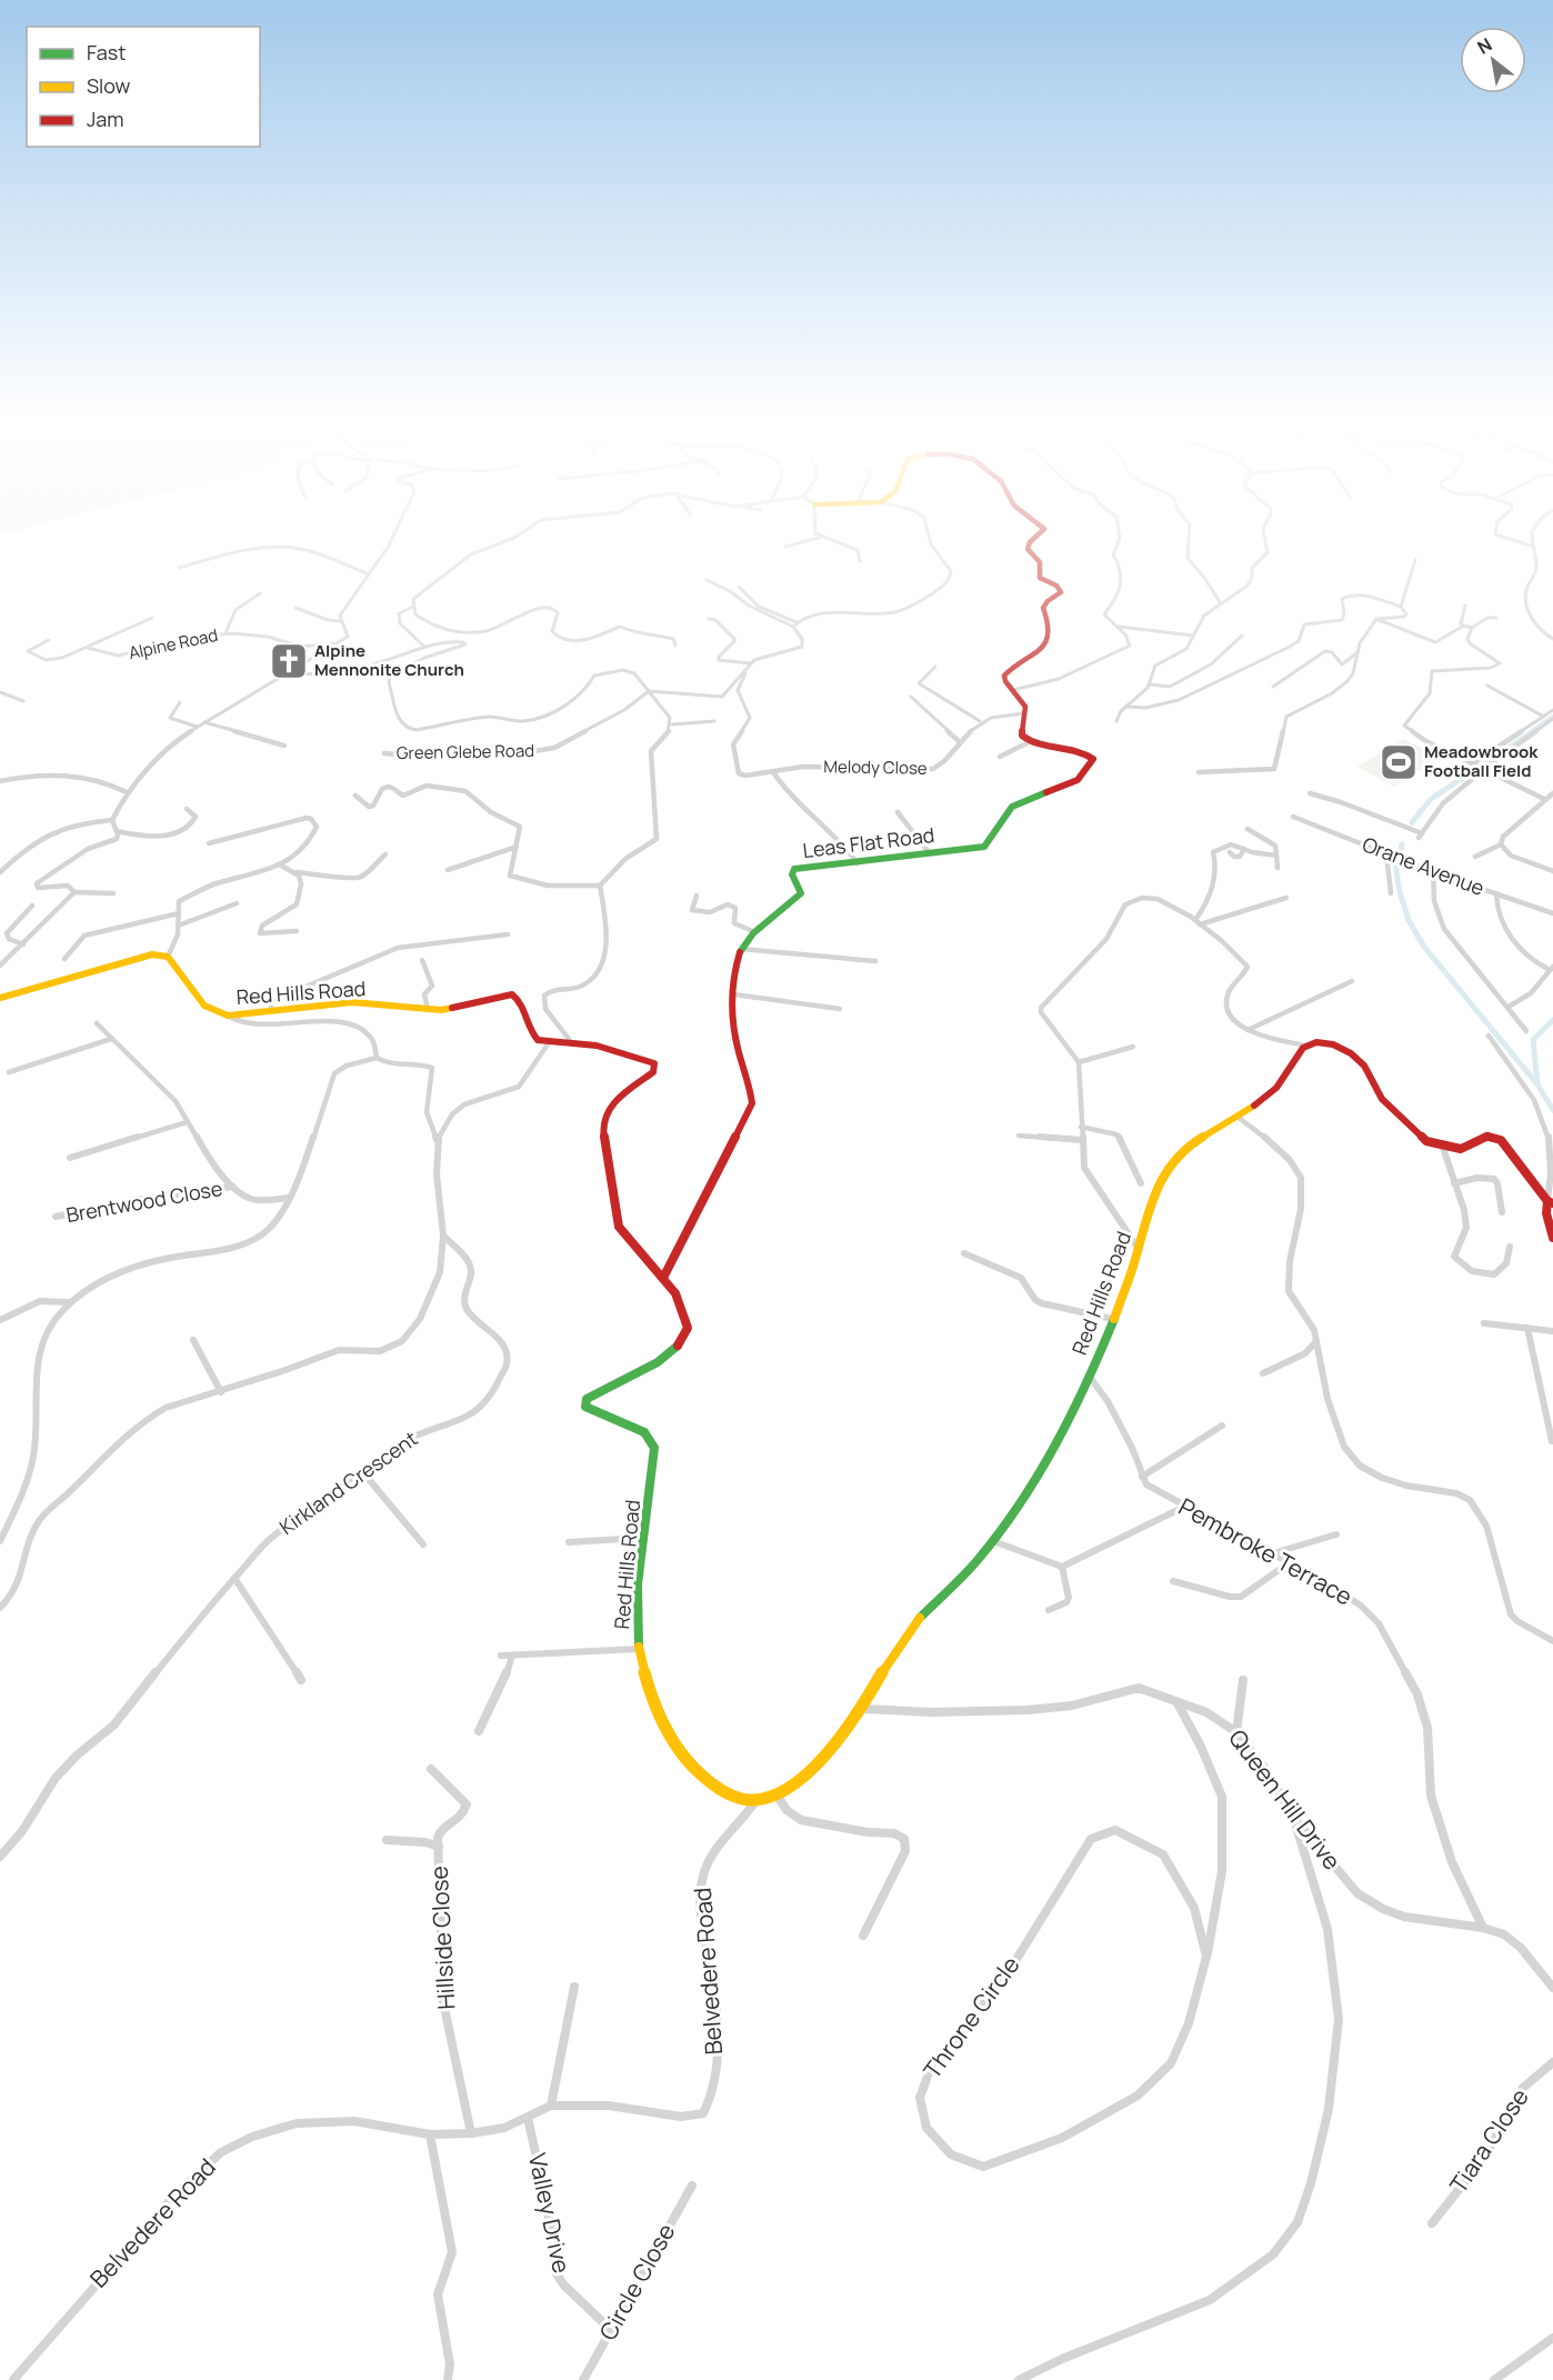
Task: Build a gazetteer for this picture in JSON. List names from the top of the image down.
{
  "streets": {
    "main road": ["Leas Flat Road", "Red Hills Road"],
    "street": [
      "Alpine Road",
      "Green Glebe Road",
      "Melody Close",
      "Orane Avenue",
      "Brentwood Close",
      "Kirkland Crescent",
      "Pembroke Terrace",
      "Queen Hill Drive",
      "Hillside Close",
      "Belvedere Road",
      "Throne Circle",
      "Tiara Close",
      "Valley Drive",
      "Circle Close"
    ]
  },
  "crossings": [
    ["Red Hills Road", "Queen Hill Drive"],
    ["Red Hills Road", "Belvedere Road"],
    ["Pembroke Terrace", "Queen Hill Drive"],
    ["Queen Hill Drive", "Throne Circle"],
    ["Hillside Close", "Belvedere Road"],
    ["Belvedere Road", "Valley Drive"],
    ["Valley Drive", "Circle Close"]
  ],
  "places": {
    "church": ["Alpine Mennonite Church"],
    "sports": ["Meadowbrook Football Field"]
  },
  "legend": ["Fast", "Slow", "Jam"],
  "north": "top left"
}
